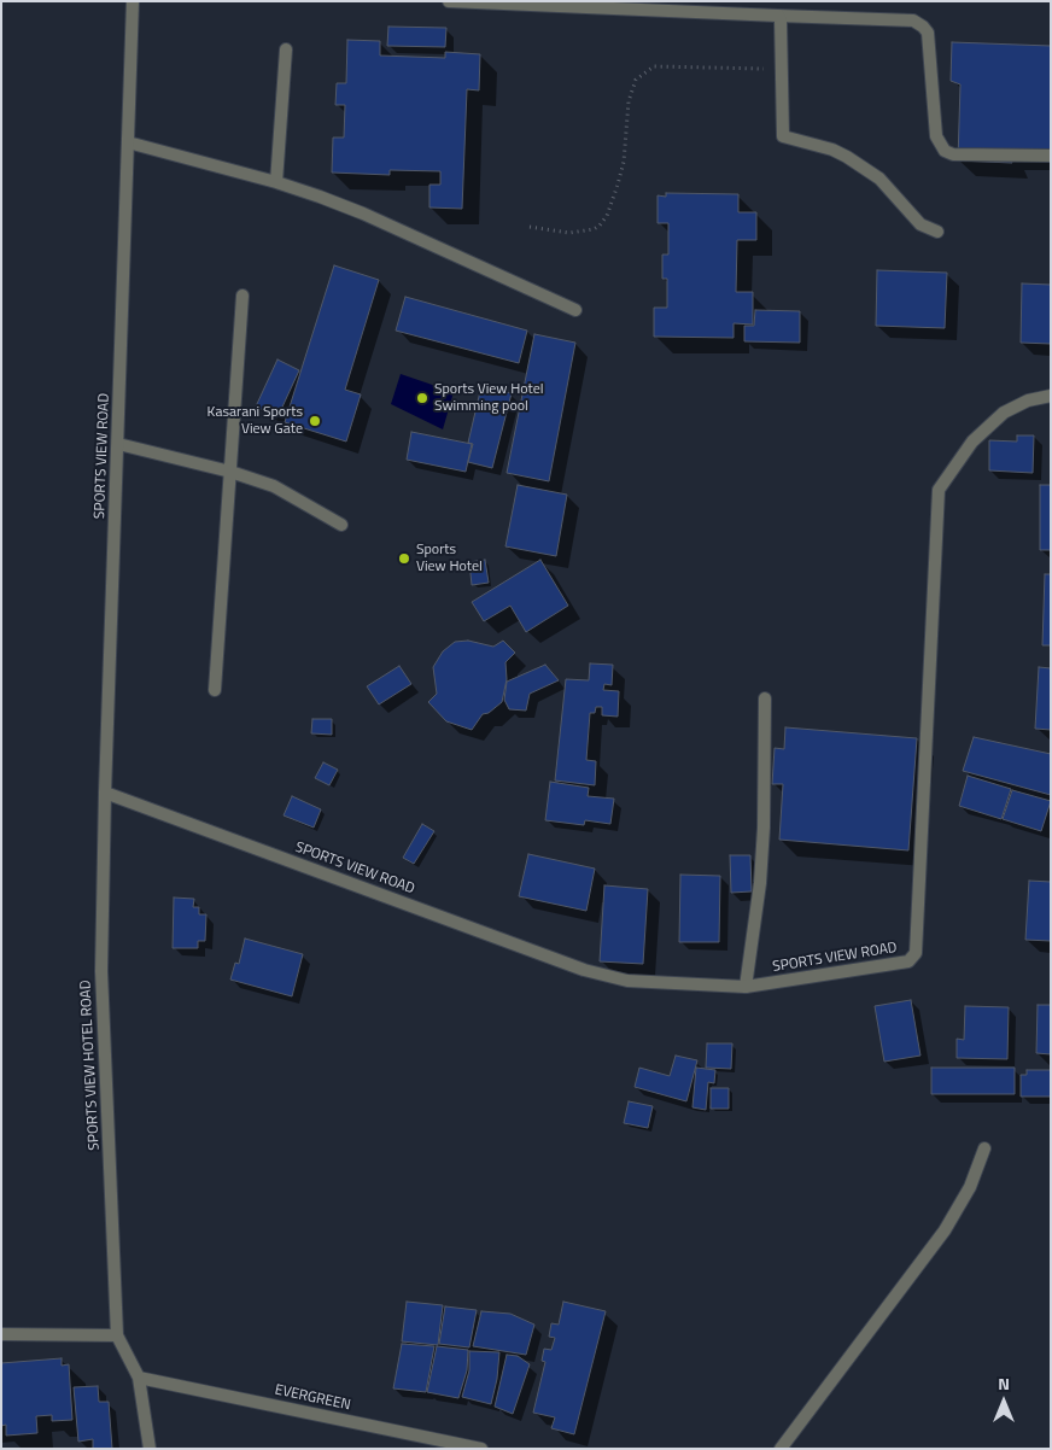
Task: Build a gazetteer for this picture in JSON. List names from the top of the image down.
{
  "streets": {
    "street": ["SPORTS VIEW ROAD", "SPORTS VIEW HOTEL ROAD", "EVERGREEN"]
  },
  "crossings": [
    ["SPORTS VIEW ROAD", "SPORTS VIEW HOTEL ROAD"]
  ],
  "places": ["Sports View Hotel Swimming pool", "Kasarani Sports View Gate", "Sports View Hotel"],
  "north": "top"
}
